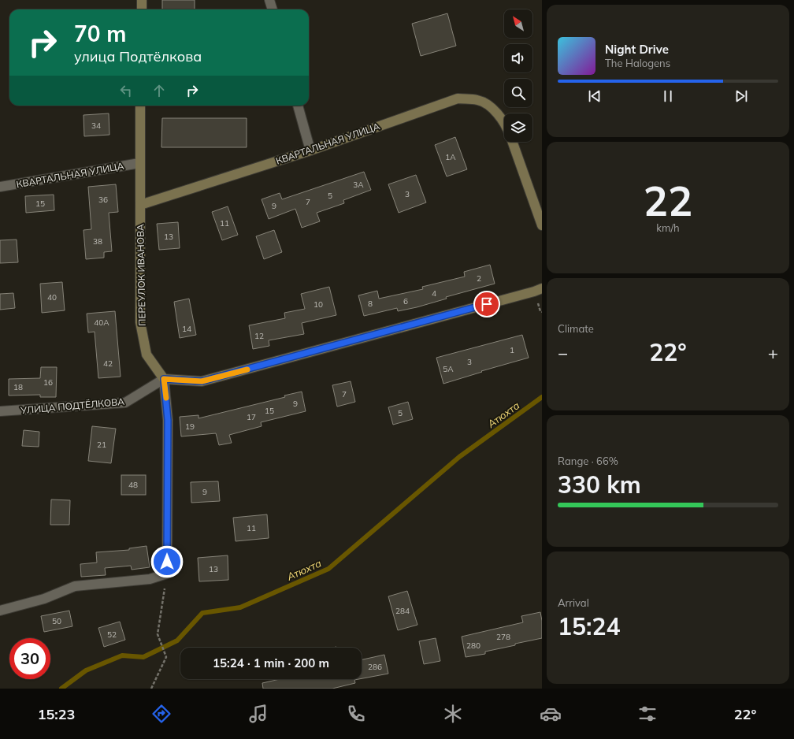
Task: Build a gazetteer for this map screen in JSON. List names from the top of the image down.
{
  "streets": {
    "main road": ["КВАРТАЛЬНАЯ УЛИЦА", "ПЕРЕУЛОК ИВАНОВА"],
    "street": ["УЛИЦА ПОДТЁЛКОВА"]
  },
  "crossings": [
    ["КВАРТАЛЬНАЯ УЛИЦА", "ПЕРЕУЛОК ИВАНОВА"],
    ["ПЕРЕУЛОК ИВАНОВА", "УЛИЦА ПОДТЁЛКОВА"]
  ],
  "water": ["Атюхта"],
  "house_numbers": [
    "34",
    "1А",
    "3А",
    "3",
    "5",
    "36",
    "7",
    "15",
    "9",
    "11",
    "13",
    "38",
    "2",
    "4",
    "40",
    "6",
    "8",
    "10",
    "40А",
    "14",
    "12",
    "1",
    "3",
    "42",
    "5А",
    "16",
    "18",
    "7",
    "9",
    "15",
    "5",
    "17",
    "19",
    "21",
    "48",
    "9",
    "11",
    "13",
    "284",
    "50",
    "52",
    "278",
    "280",
    "286"
  ],
  "north": "top left",
  "page": {
    "turn": ["70 m", "улица Подтёлкова"],
    "song": ["Night Drive", "The Halogens"],
    "tile": [
      ["22", "km/h"],
      "Climate",
      ["Range · 66%", "330 km"],
      ["Arrival", "15:24"]
    ],
    "heat": ["−", "22°", "+"],
    "limit": "30",
    "trip": "15:24 · 1 min · 200 m",
    "tabs": ["15:23", "22°"]
  }
}
